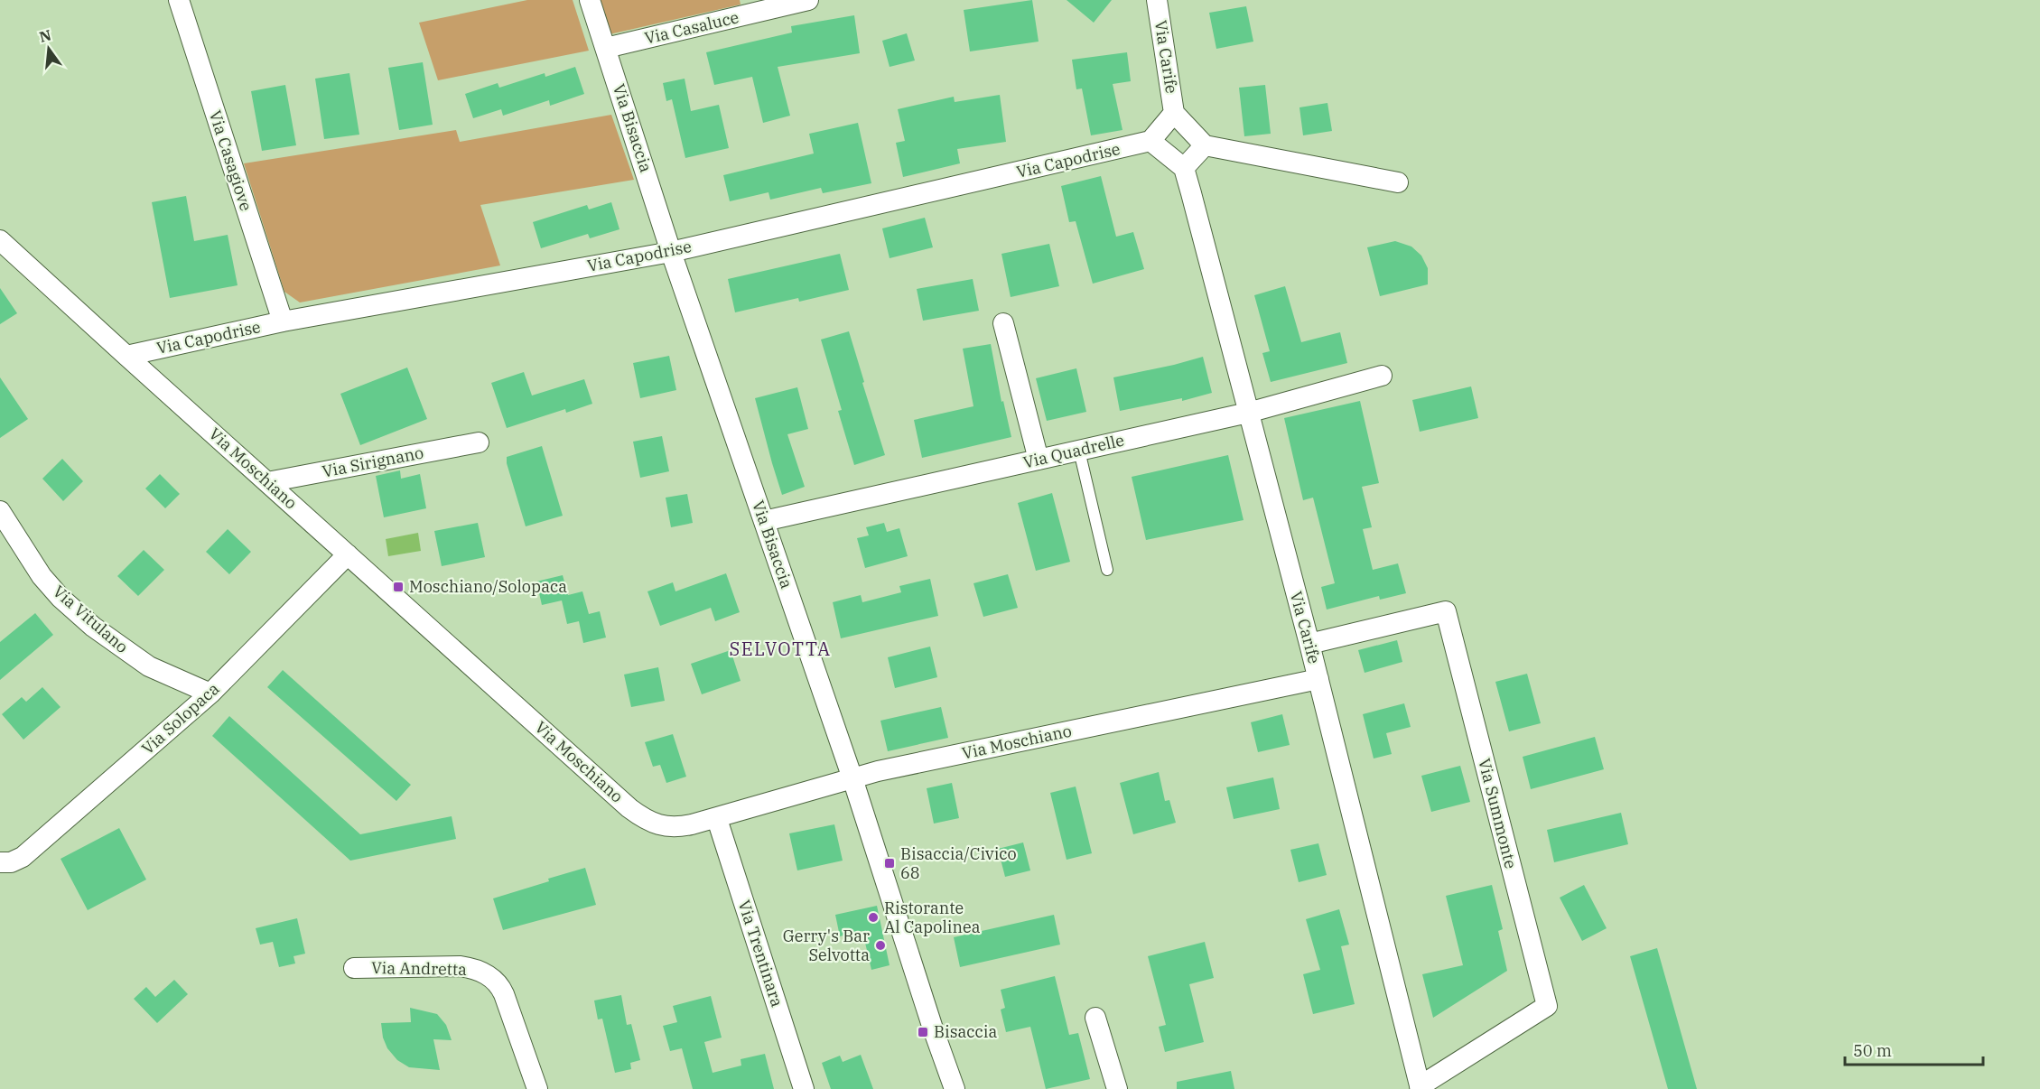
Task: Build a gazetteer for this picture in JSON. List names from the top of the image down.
{
  "streets": {
    "street": [
      "Via Casaluce",
      "Via Carife",
      "Via Bisaccia",
      "Via Casagiove",
      "Via Capodrise",
      "Via Quadrelle",
      "Via Sirignano",
      "Via Moschiano",
      "Via Vitulano",
      "Via Solopaca",
      "Via Summonte",
      "Via Trentinara",
      "Via Andretta"
    ]
  },
  "crossings": [
    ["Via Casaluce", "Via Bisaccia"],
    ["Via Carife", "Via Capodrise"],
    ["Via Carife", "Via Quadrelle"],
    ["Via Carife", "Via Moschiano"],
    ["Via Carife", "Via Summonte"],
    ["Via Bisaccia", "Via Capodrise"],
    ["Via Bisaccia", "Via Quadrelle"],
    ["Via Bisaccia", "Via Moschiano"],
    ["Via Casagiove", "Via Capodrise"],
    ["Via Capodrise", "Via Moschiano"],
    ["Via Sirignano", "Via Moschiano"],
    ["Via Moschiano", "Via Solopaca"],
    ["Via Moschiano", "Via Trentinara"],
    ["Via Vitulano", "Via Solopaca"]
  ],
  "districts": ["SELVOTTA"],
  "places": {
    "transit": ["Moschiano/Solopaca", "Bisaccia/Civico 68", "Bisaccia"],
    "other": ["Ristorante Al Capolinea", "Gerry's Bar Selvotta"]
  },
  "scale_bar": "50 m",
  "north": "top"
}
